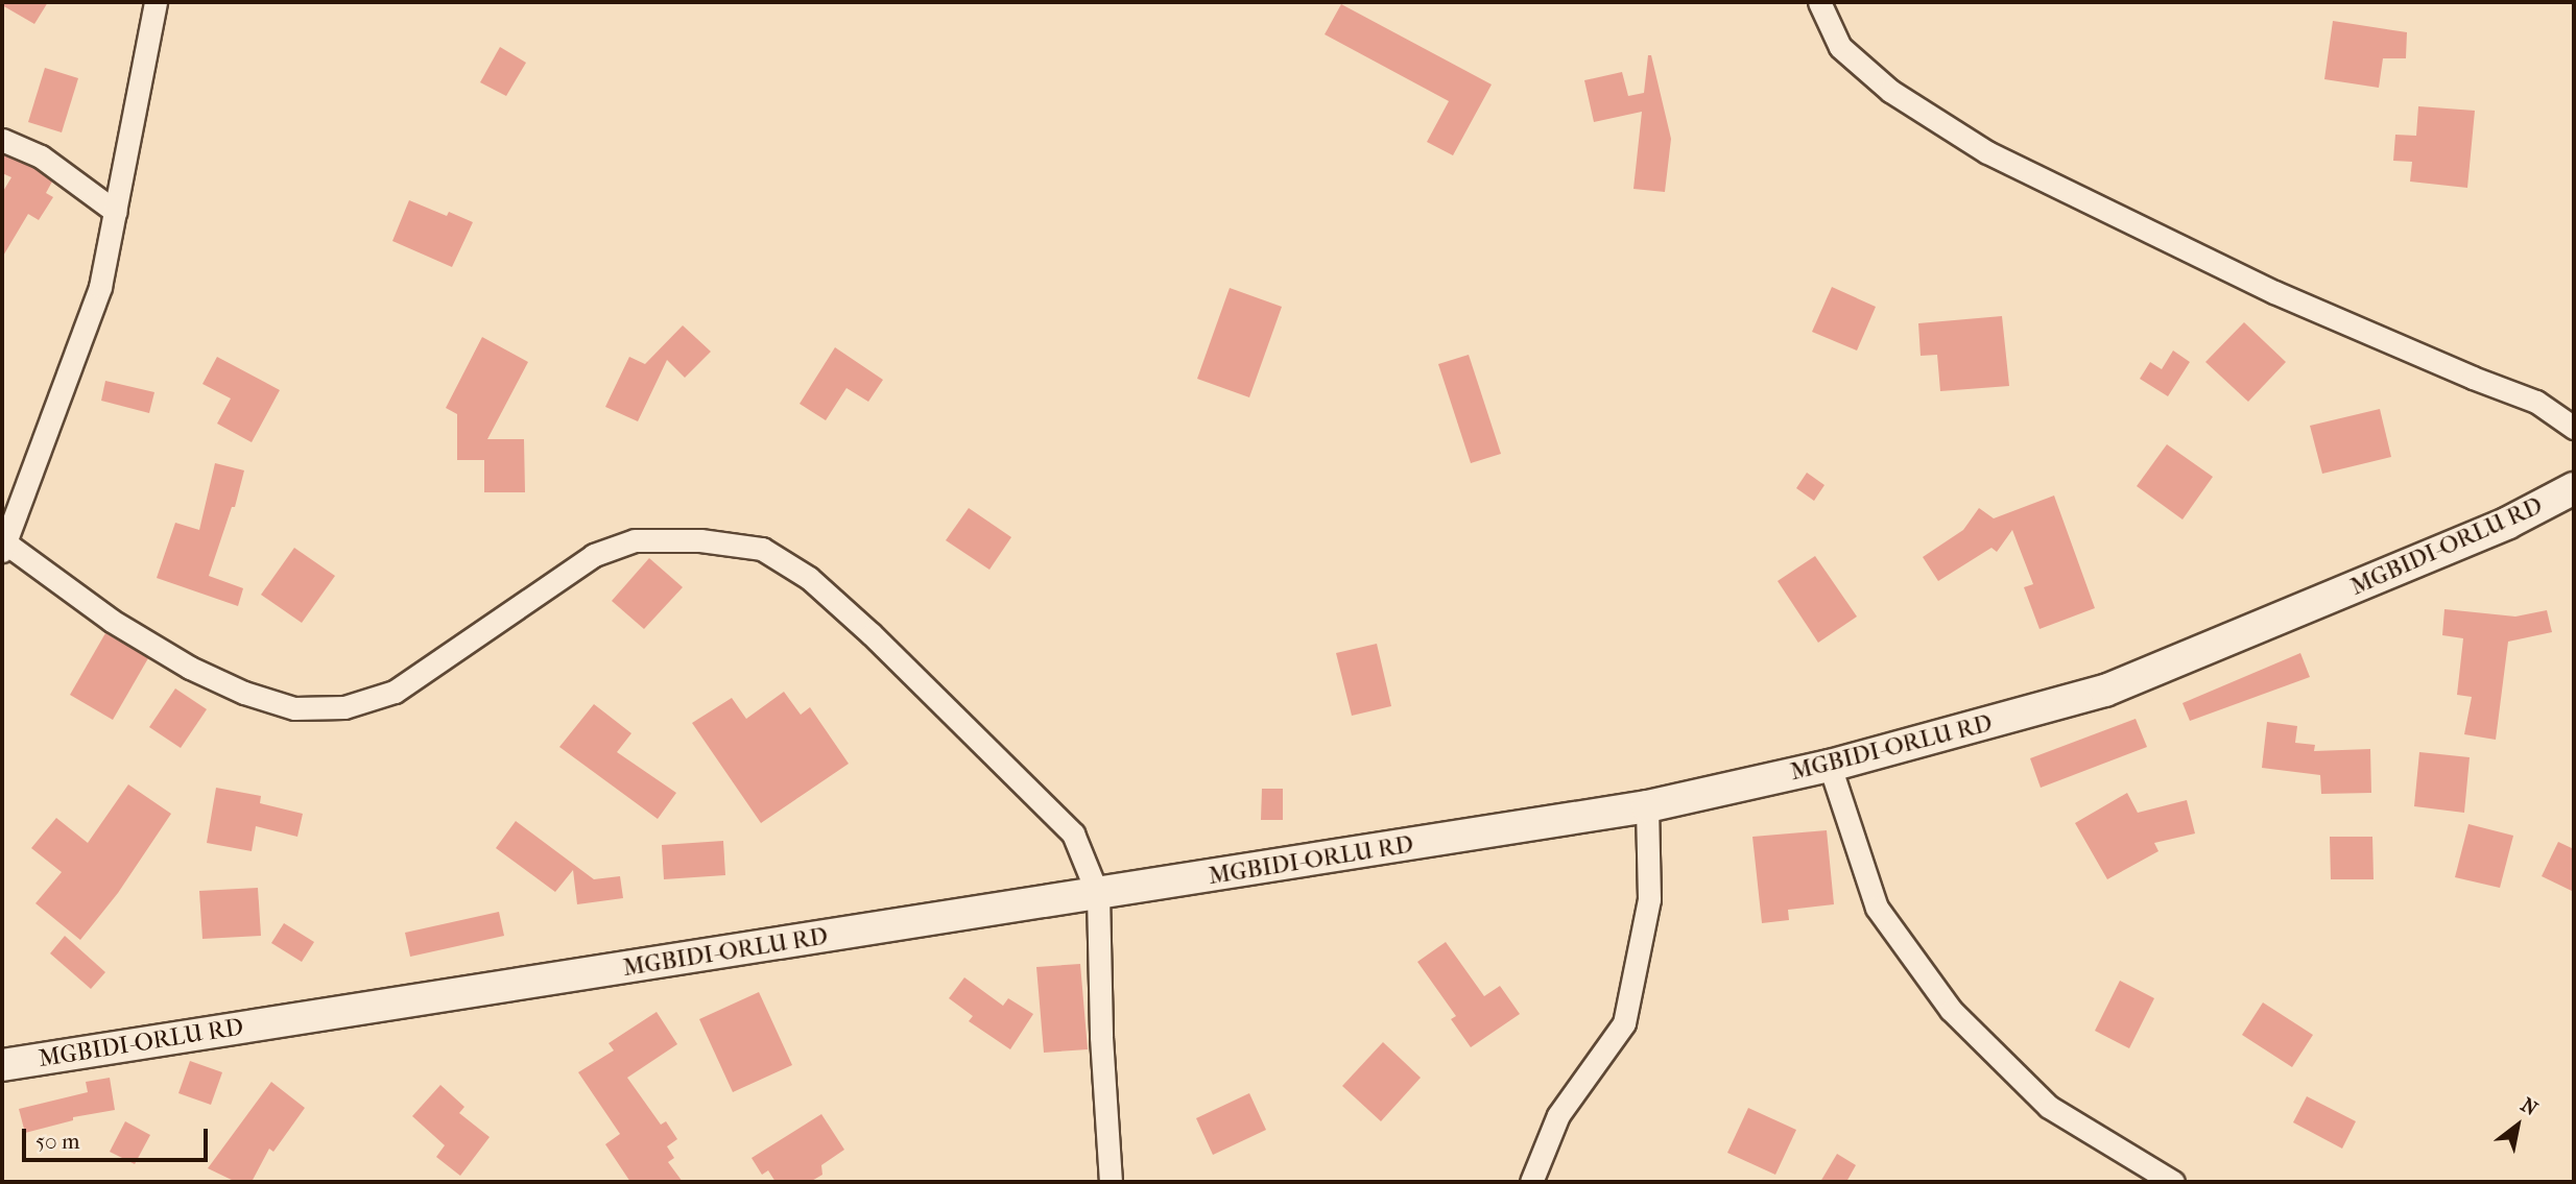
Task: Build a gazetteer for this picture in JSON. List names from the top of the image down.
{
  "streets": {
    "main road": ["MGBIDI-ORLU RD"]
  },
  "scale_bar": "50 m",
  "north": "top right"
}
